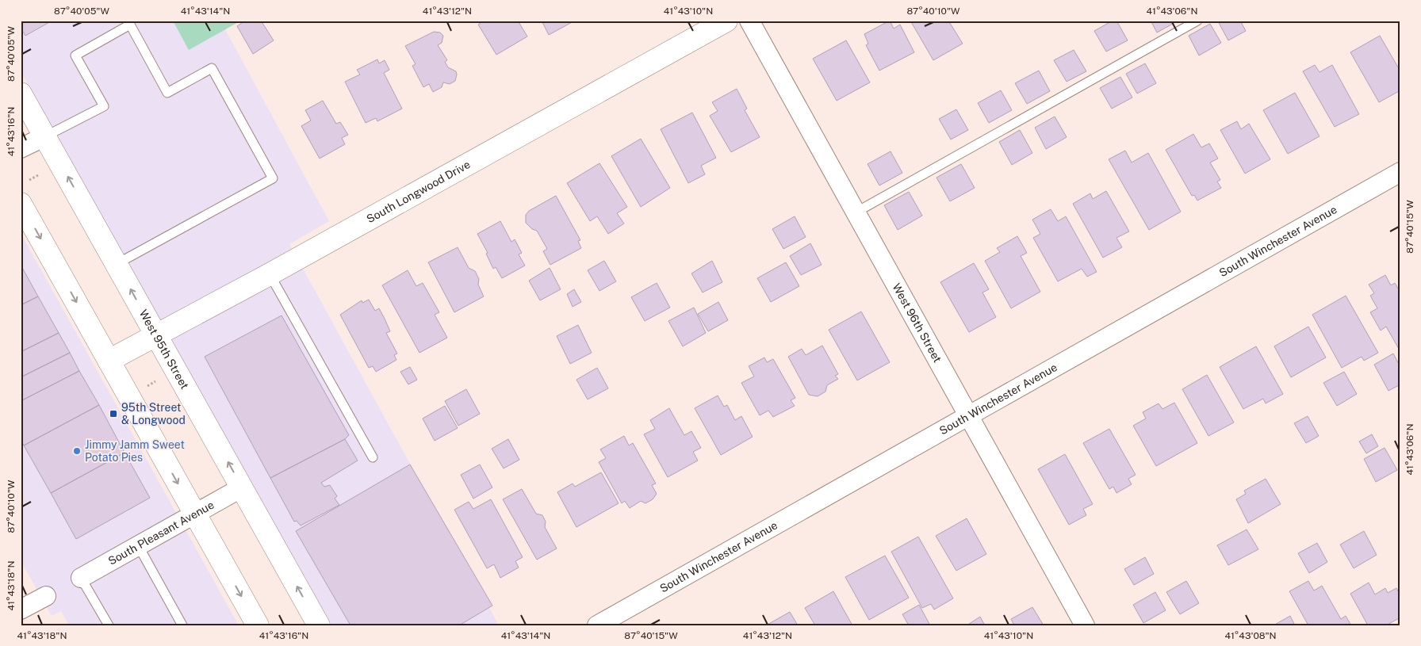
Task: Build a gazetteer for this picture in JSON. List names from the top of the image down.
{
  "streets": {
    "main road": ["South Longwood Drive", "West 95th Street"],
    "street": ["South Winchester Avenue", "West 96th Street", "South Pleasant Avenue"]
  },
  "crossings": [
    ["South Longwood Drive", "West 95th Street"],
    ["South Winchester Avenue", "West 96th Street"],
    ["West 95th Street", "South Pleasant Avenue"]
  ],
  "places": {
    "transit": ["95th Street & Longwood"],
    "other": ["Jimmy Jamm Sweet Potato Pies"]
  },
  "coordinates": [
    "87°40'05\"W",
    "41°43'14\"N",
    "41°43'12\"N",
    "41°43'10\"N",
    "87°40'10\"W",
    "41°43'06\"N",
    "41°43'16\"N",
    "87°40'15\"W",
    "41°43'18\"N",
    "41°43'08\"N"
  ]
}
